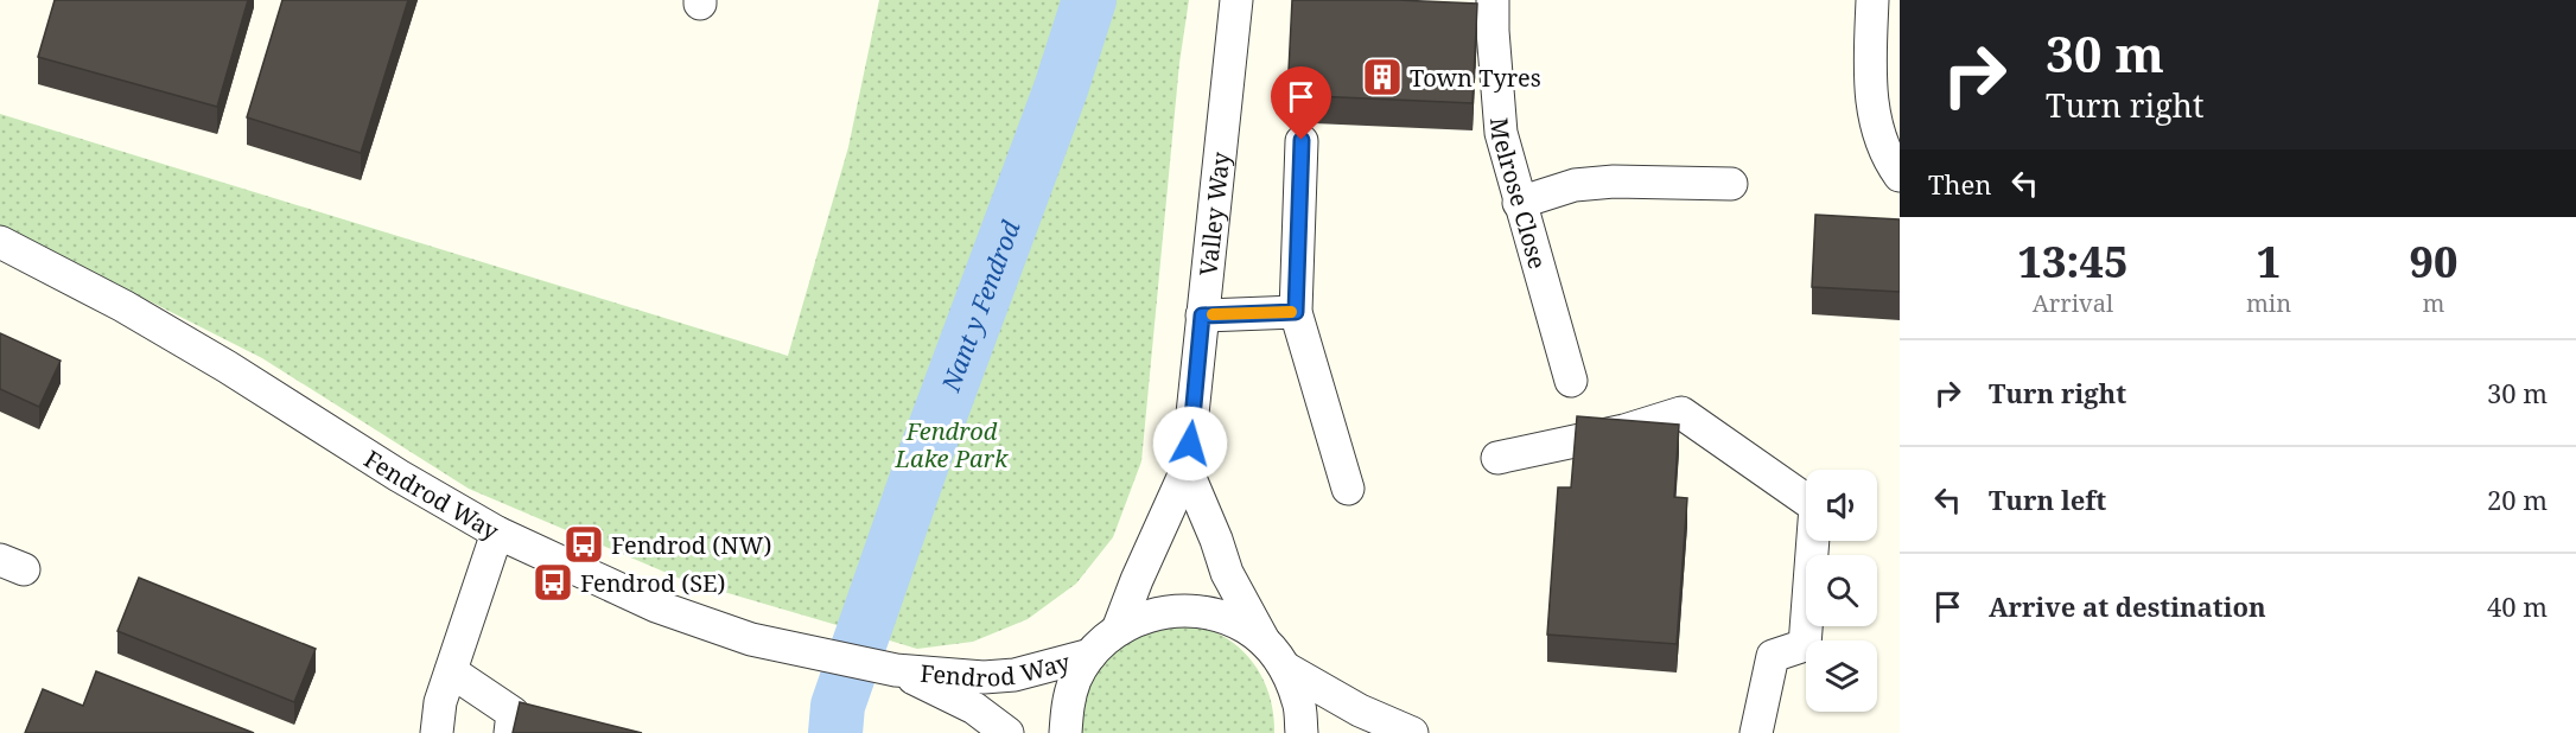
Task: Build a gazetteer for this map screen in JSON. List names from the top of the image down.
{
  "streets": {
    "street": ["Melrose Close", "Valley Way", "Fendrod Way"]
  },
  "water": ["Nant y Fendrod"],
  "parks": ["Fendrod Lake Park"],
  "places": {
    "building": ["Town Tyres"],
    "bus stop": ["Fendrod (NW)", "Fendrod (SE)"]
  },
  "page": {
    "turn": ["30 m", "Turn right"],
    "then": "Then",
    "eta": [
      "13:45",
      "Arrival",
      "1",
      "min",
      "90",
      "m"
    ],
    "list": [
      {
        "name": "Turn right",
        "value": "30 m"
      },
      {
        "name": "Turn left",
        "value": "20 m"
      },
      {
        "name": "Arrive at destination",
        "value": "40 m"
      }
    ]
  }
}
